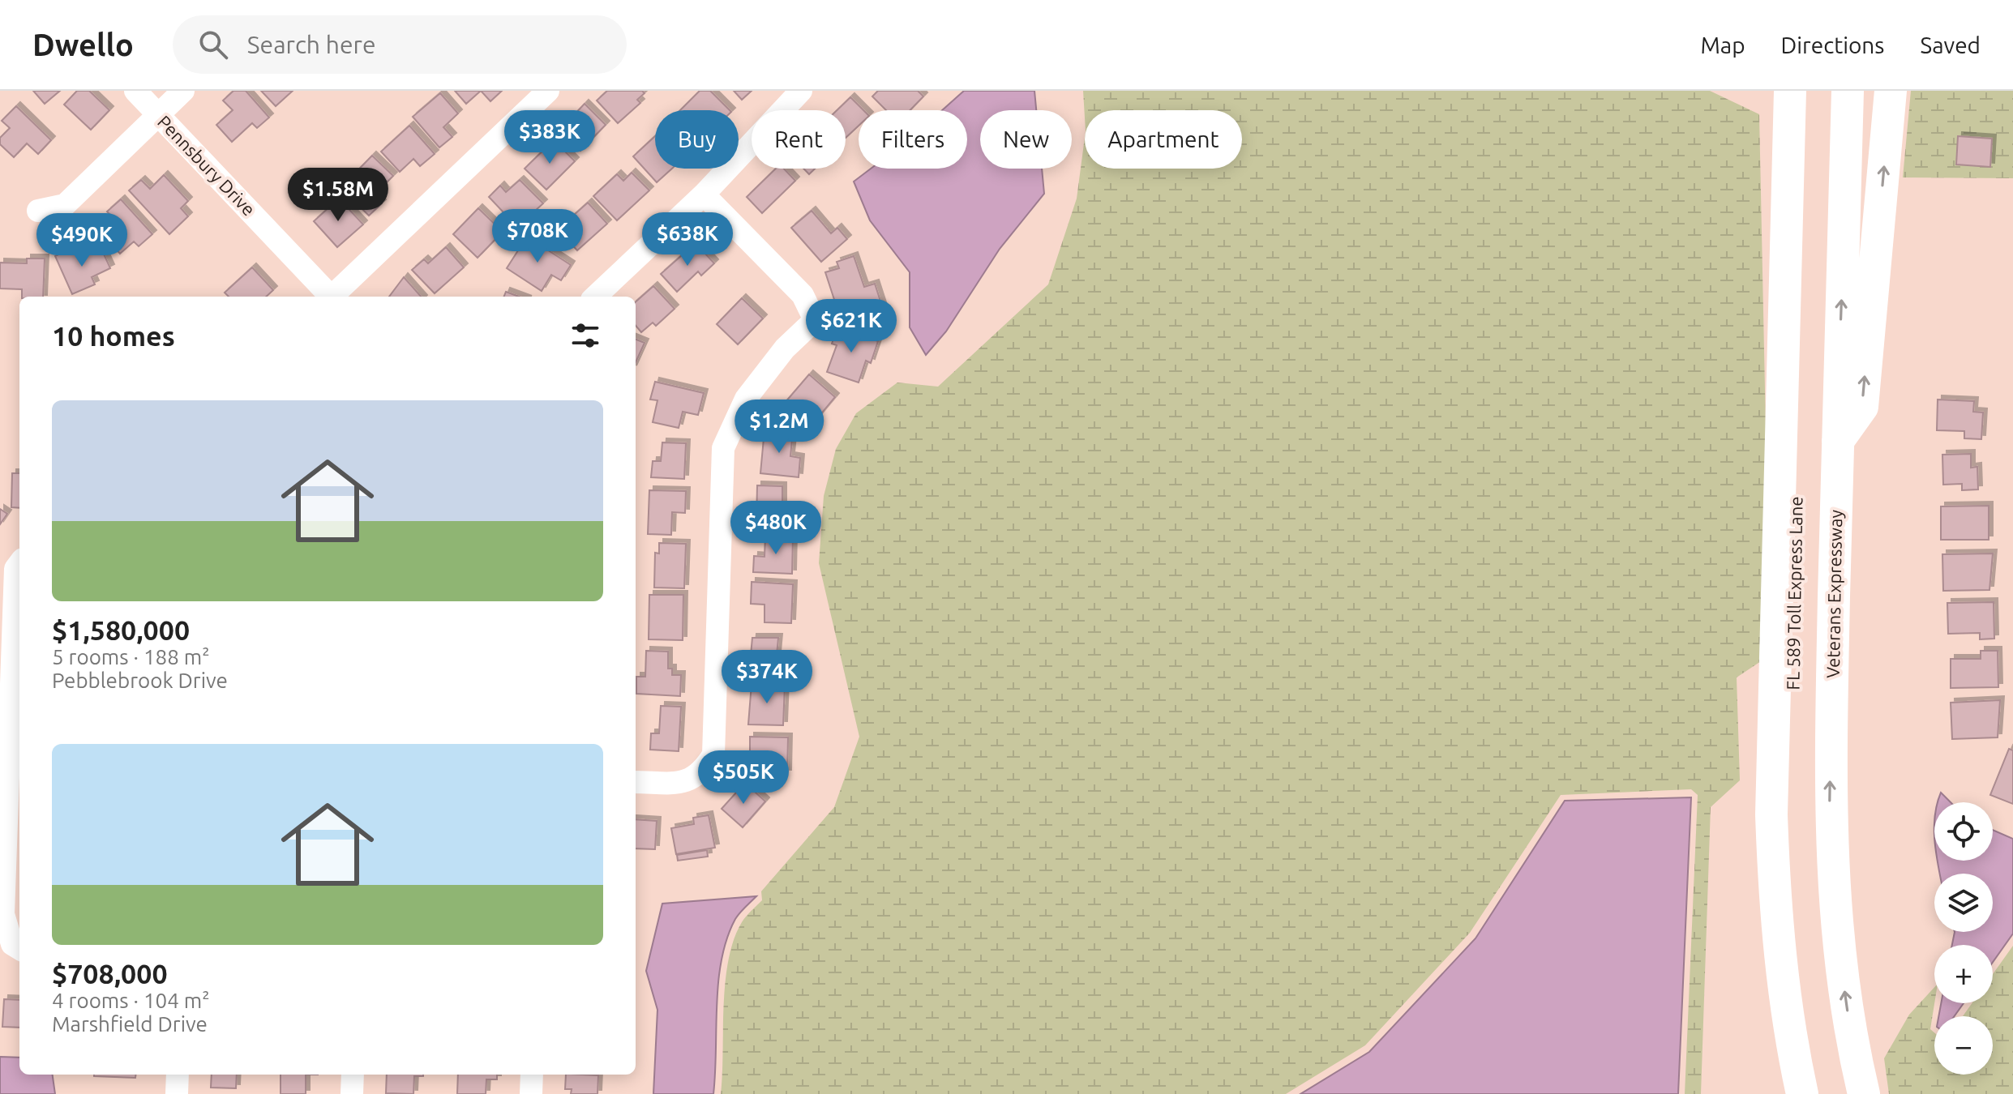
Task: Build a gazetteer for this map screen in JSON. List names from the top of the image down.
{
  "streets": {
    "highway": ["FL 589 Toll Express Lane", "Veterans Expressway"],
    "street": ["Pennsbury Drive"]
  },
  "page": {
    "header": "Dwello",
    "search": "Search here",
    "nav": ["Map", "Directions", "Saved"],
    "price": [
      "$383K",
      "$1.58M",
      "$708K",
      "$638K",
      "$490K",
      "$621K",
      "$1.2M",
      "$480K",
      "$374K",
      "$505K"
    ],
    "chip": [
      "Buy",
      "Rent",
      "Filters",
      "New",
      "Apartment"
    ],
    "heading": "10 homes",
    "list": [
      {
        "name": "$1,580,000",
        "note": "5 rooms · 188 m² · Pebblebrook Drive"
      },
      {
        "name": "$708,000",
        "note": "4 rooms · 104 m² · Marshfield Drive"
      }
    ],
    "map_buttons": ["+", "−"]
  }
}
